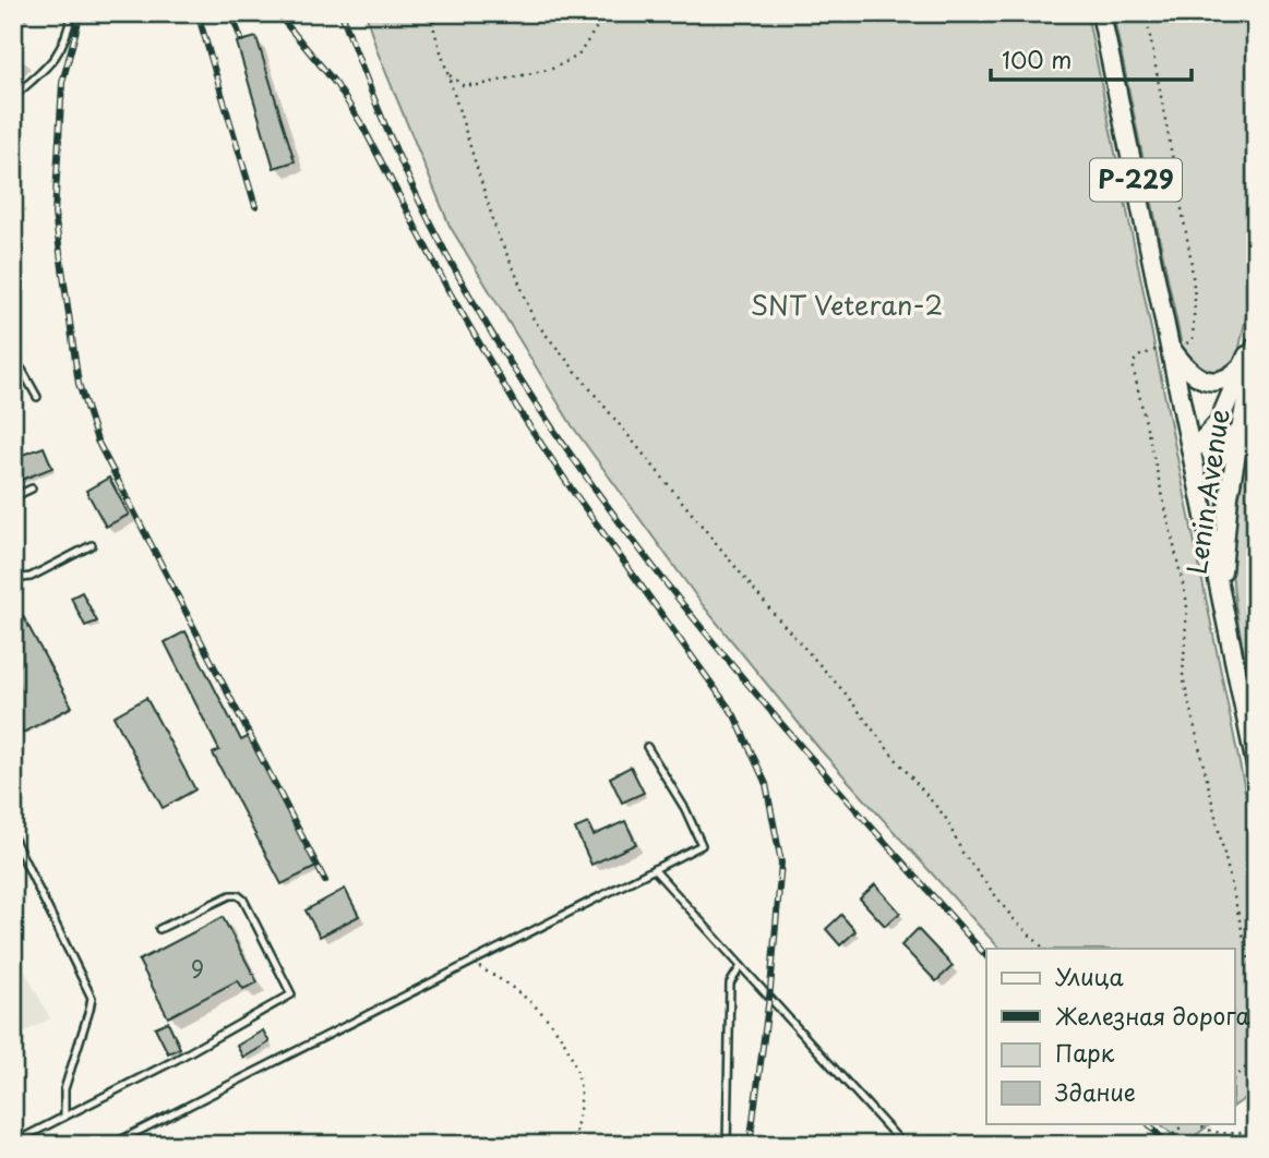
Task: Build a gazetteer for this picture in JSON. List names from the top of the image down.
{
  "streets": {
    "main road": ["Р-229", "Lenin Avenue"]
  },
  "crossings": [
    ["Р-229", "Lenin Avenue"]
  ],
  "parks": ["SNT Veteran-2"],
  "house_numbers": ["9"],
  "legend": [
    "Улица",
    "Железная дорога",
    "Парк",
    "Здание"
  ],
  "scale_bar": "100 m"
}
